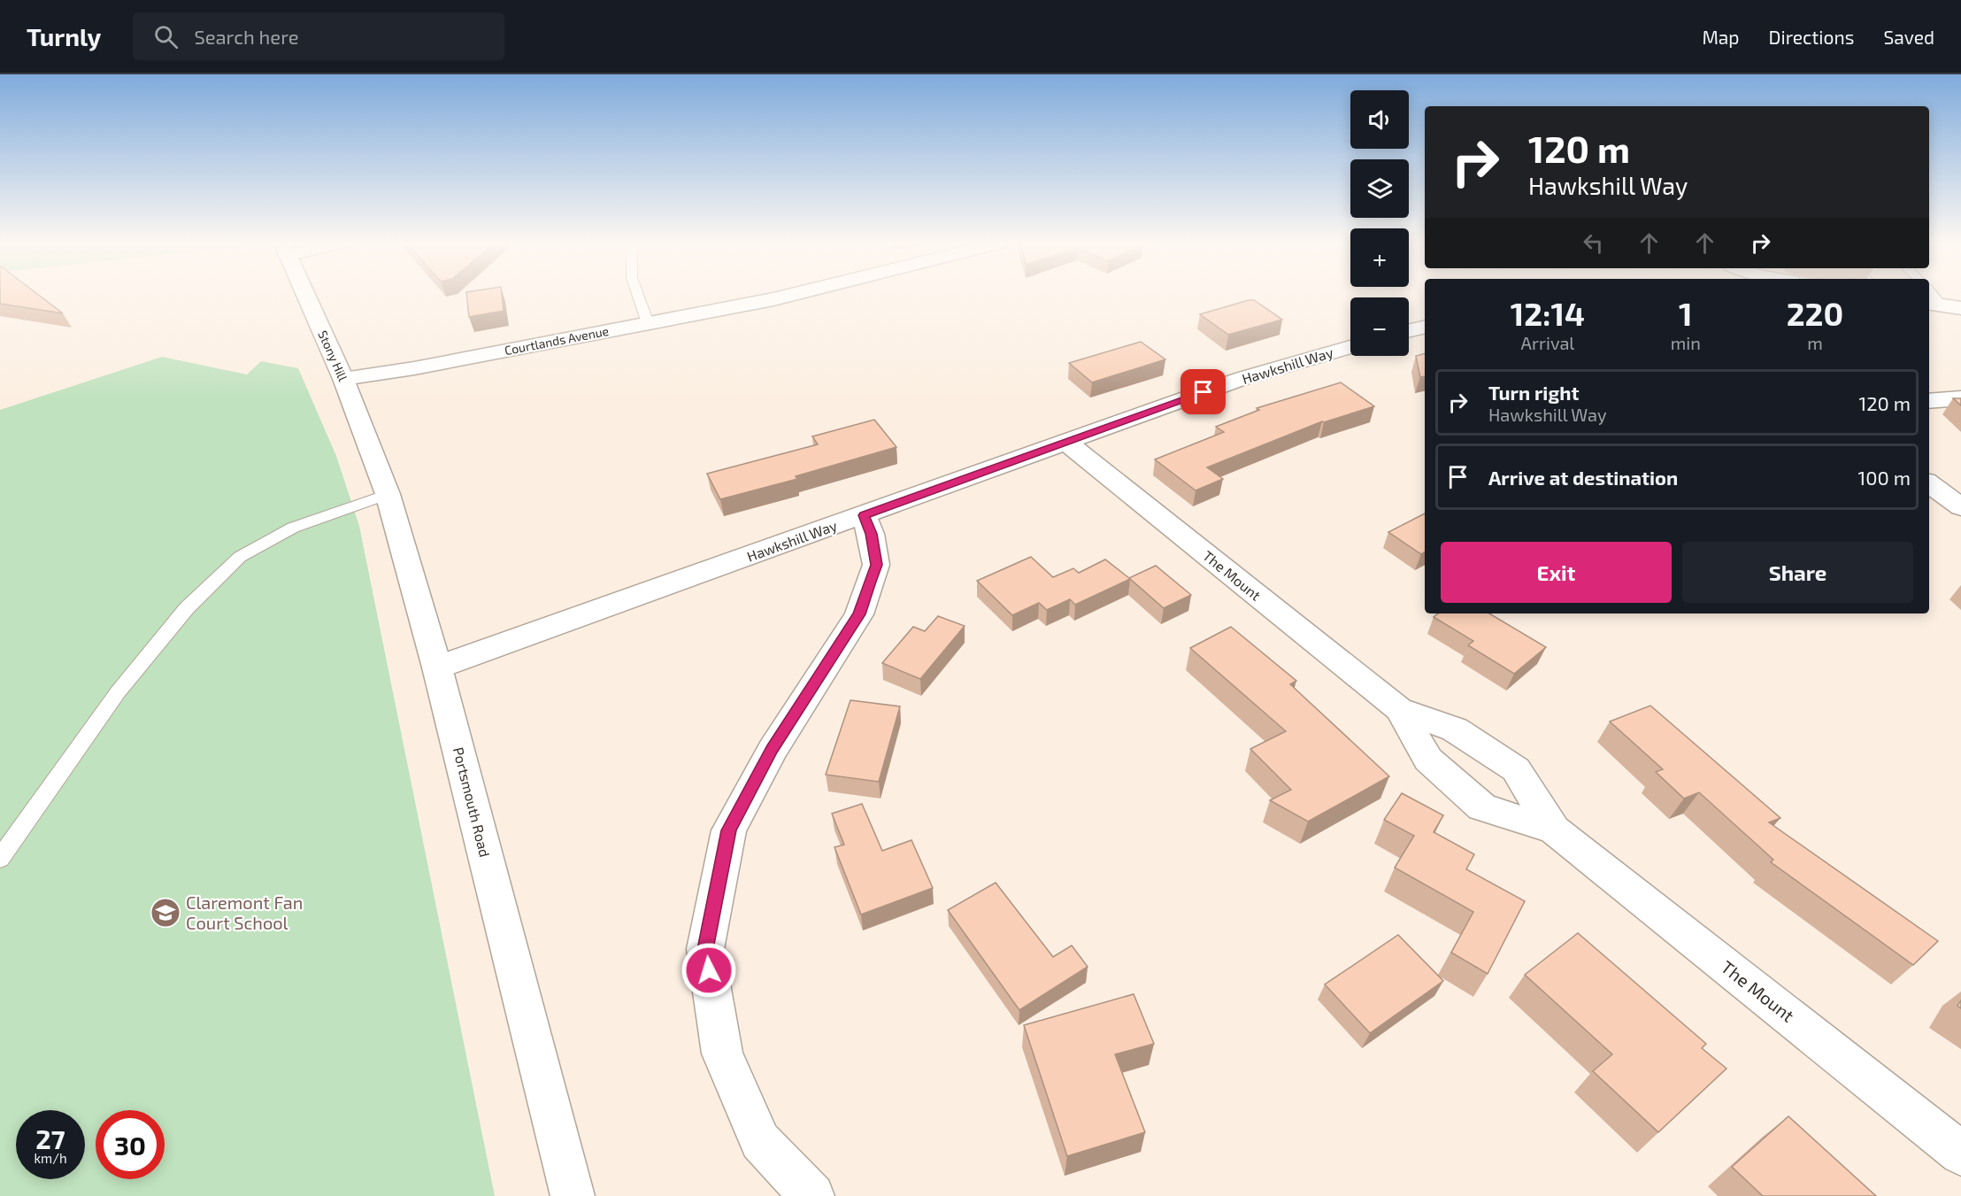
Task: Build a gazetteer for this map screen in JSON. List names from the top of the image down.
{
  "streets": {
    "street": [
      "Courtlands Avenue",
      "Stony Hill",
      "Hawkshill Way",
      "The Mount",
      "Portsmouth Road"
    ]
  },
  "crossings": [
    ["Courtlands Avenue", "Stony Hill"],
    ["Stony Hill", "Portsmouth Road"],
    ["Hawkshill Way", "The Mount"],
    ["Hawkshill Way", "Portsmouth Road"]
  ],
  "places": {
    "school or university": ["Claremont Fan Court School"]
  },
  "page": {
    "header": "Turnly",
    "search": "Search here",
    "nav": ["Map", "Directions", "Saved"],
    "map_buttons": ["+", "−"],
    "turn": ["120 m", "Hawkshill Way"],
    "eta": [
      "12:14",
      "Arrival",
      "1",
      "min",
      "220",
      "m"
    ],
    "list": [
      {
        "name": "Turn right",
        "note": "Hawkshill Way",
        "value": "120 m"
      },
      {
        "name": "Arrive at destination",
        "value": "100 m"
      }
    ],
    "buttons": ["Exit", "Share"],
    "speed": "27 km/h",
    "limit": "30"
  }
}
